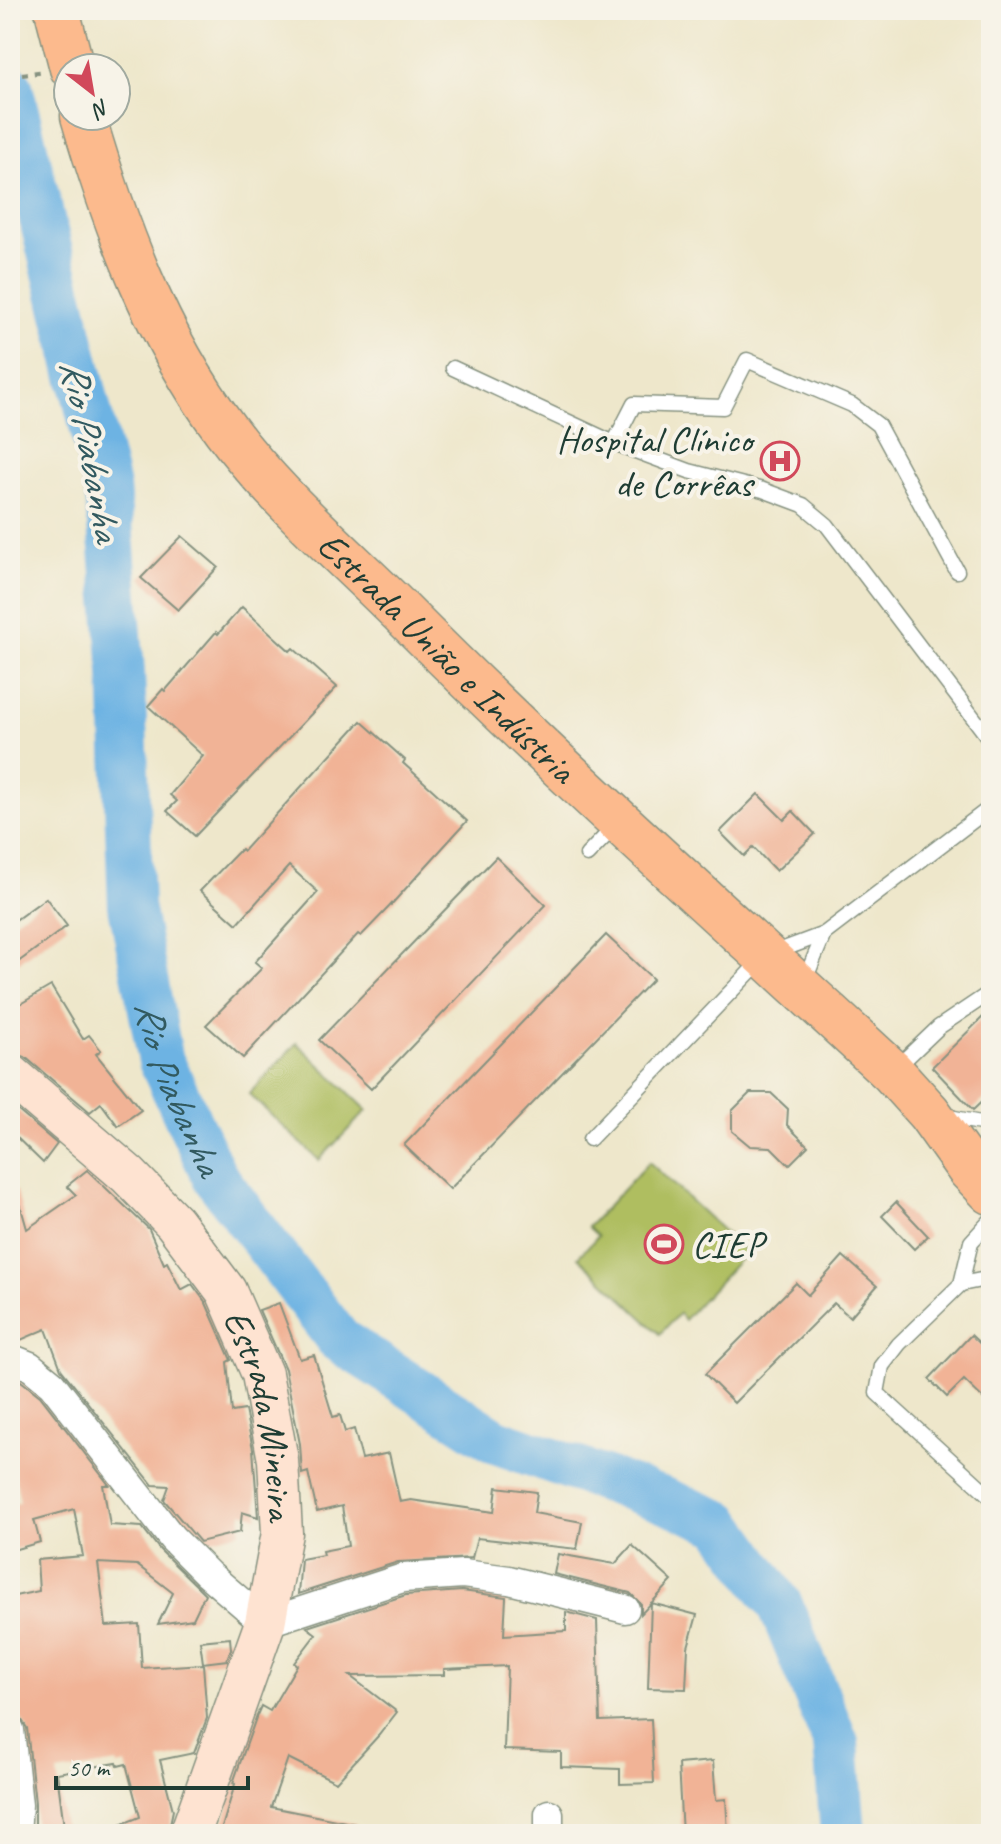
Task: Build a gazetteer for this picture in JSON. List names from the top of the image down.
{
  "streets": {
    "main road": ["Estrada União e Indústria"],
    "street": ["Estrada Mineira"]
  },
  "water": ["Rio Piabanha"],
  "places": {
    "hospital": ["Hospital Clínico de Corrêas"],
    "sports": ["CIEP"]
  },
  "scale_bar": "50 m",
  "north": "bottom right"
}
